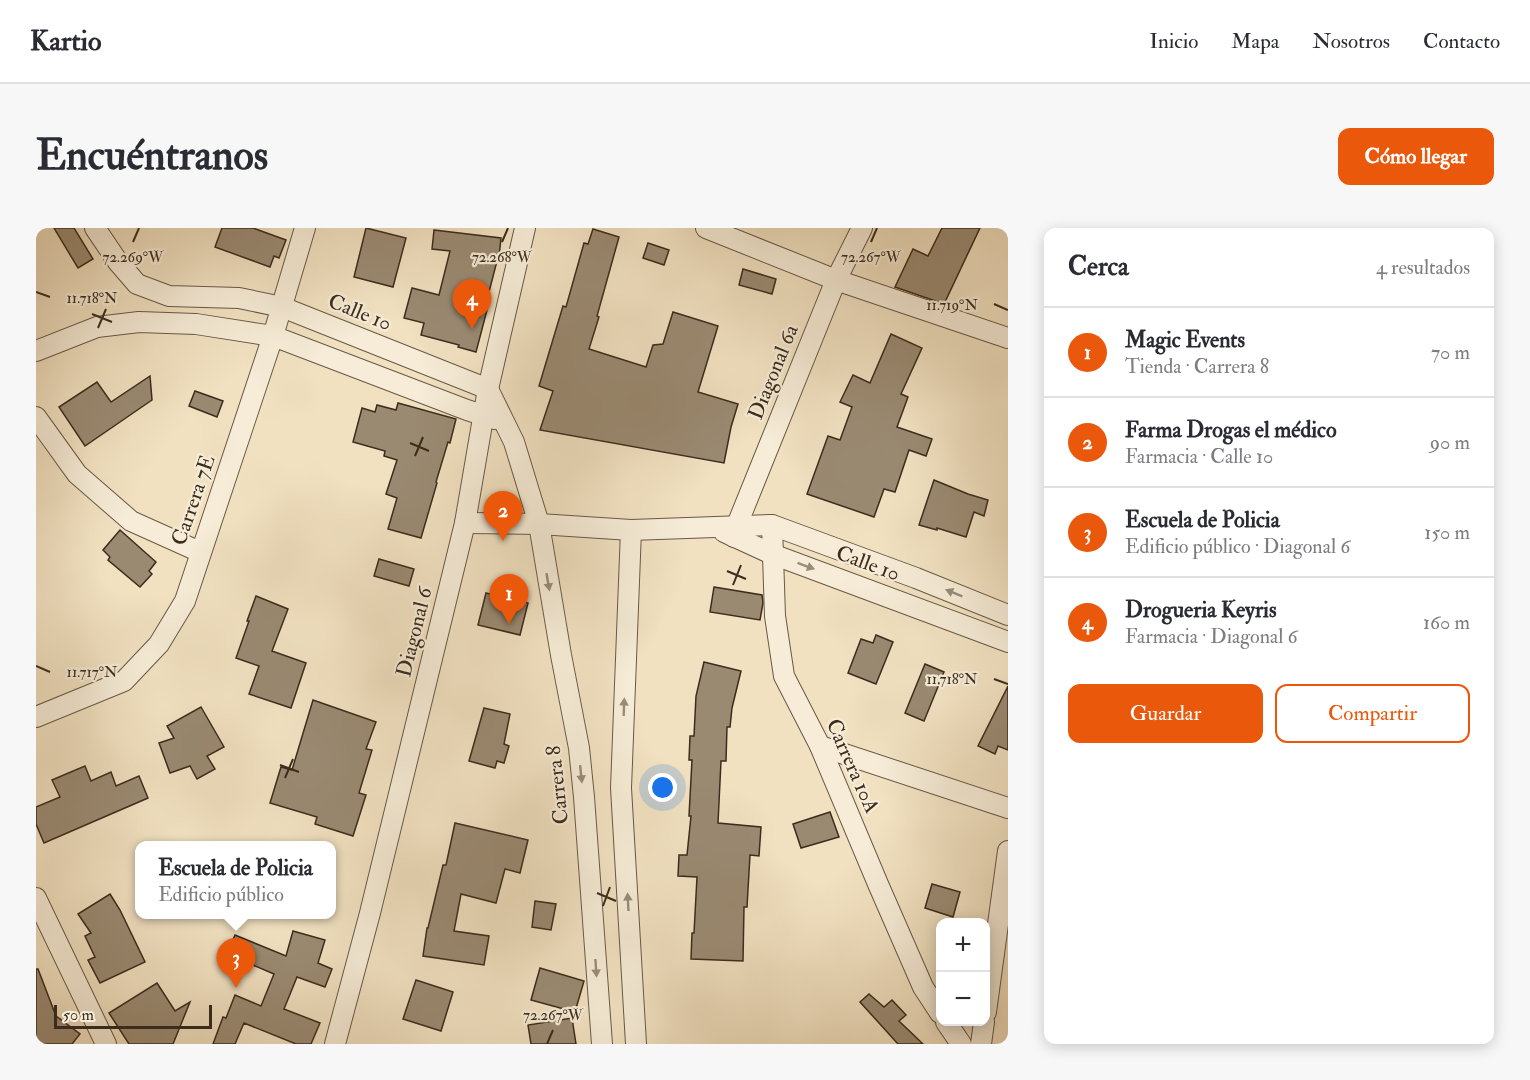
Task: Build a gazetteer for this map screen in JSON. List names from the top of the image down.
{
  "streets": {
    "street": [
      "Calle 10",
      "Diagonal 6a",
      "Carrera 7E",
      "Diagonal 6",
      "Carrera 10A",
      "Carrera 8"
    ]
  },
  "crossings": [
    ["Calle 10", "Diagonal 6a"],
    ["Calle 10", "Carrera 7E"],
    ["Calle 10", "Diagonal 6"],
    ["Calle 10", "Carrera 10A"],
    ["Calle 10", "Carrera 8"]
  ],
  "scale_bar": "50 m",
  "page": {
    "header": "Kartio",
    "nav": [
      "Inicio",
      "Mapa",
      "Nosotros",
      "Contacto"
    ],
    "buttons": [
      "Cómo llegar",
      ["Guardar", "Compartir"]
    ],
    "title": "Encuéntranos",
    "heading": ["Cerca", "4 resultados"],
    "pins": [
      "4",
      "2",
      "1",
      "3"
    ],
    "list": [
      {
        "mark": "1",
        "name": "Magic Events",
        "note": "Tienda · Carrera 8",
        "value": "70 m"
      },
      {
        "mark": "2",
        "name": "Farma Drogas el médico",
        "note": "Farmacia · Calle 10",
        "value": "90 m"
      },
      {
        "mark": "3",
        "name": "Escuela de Policia",
        "note": "Edificio público · Diagonal 6",
        "value": "150 m"
      },
      {
        "mark": "4",
        "name": "Drogueria Keyris",
        "note": "Farmacia · Diagonal 6",
        "value": "160 m"
      }
    ],
    "popup": ["Escuela de Policia", "Edificio público"],
    "map_buttons": ["+", "−"],
    "scale": "50 m"
  },
  "coordinates": [
    "72.268°W",
    "72.267°W",
    "72.269°W",
    "11.718°N",
    "11.719°N",
    "11.717°N"
  ]
}
